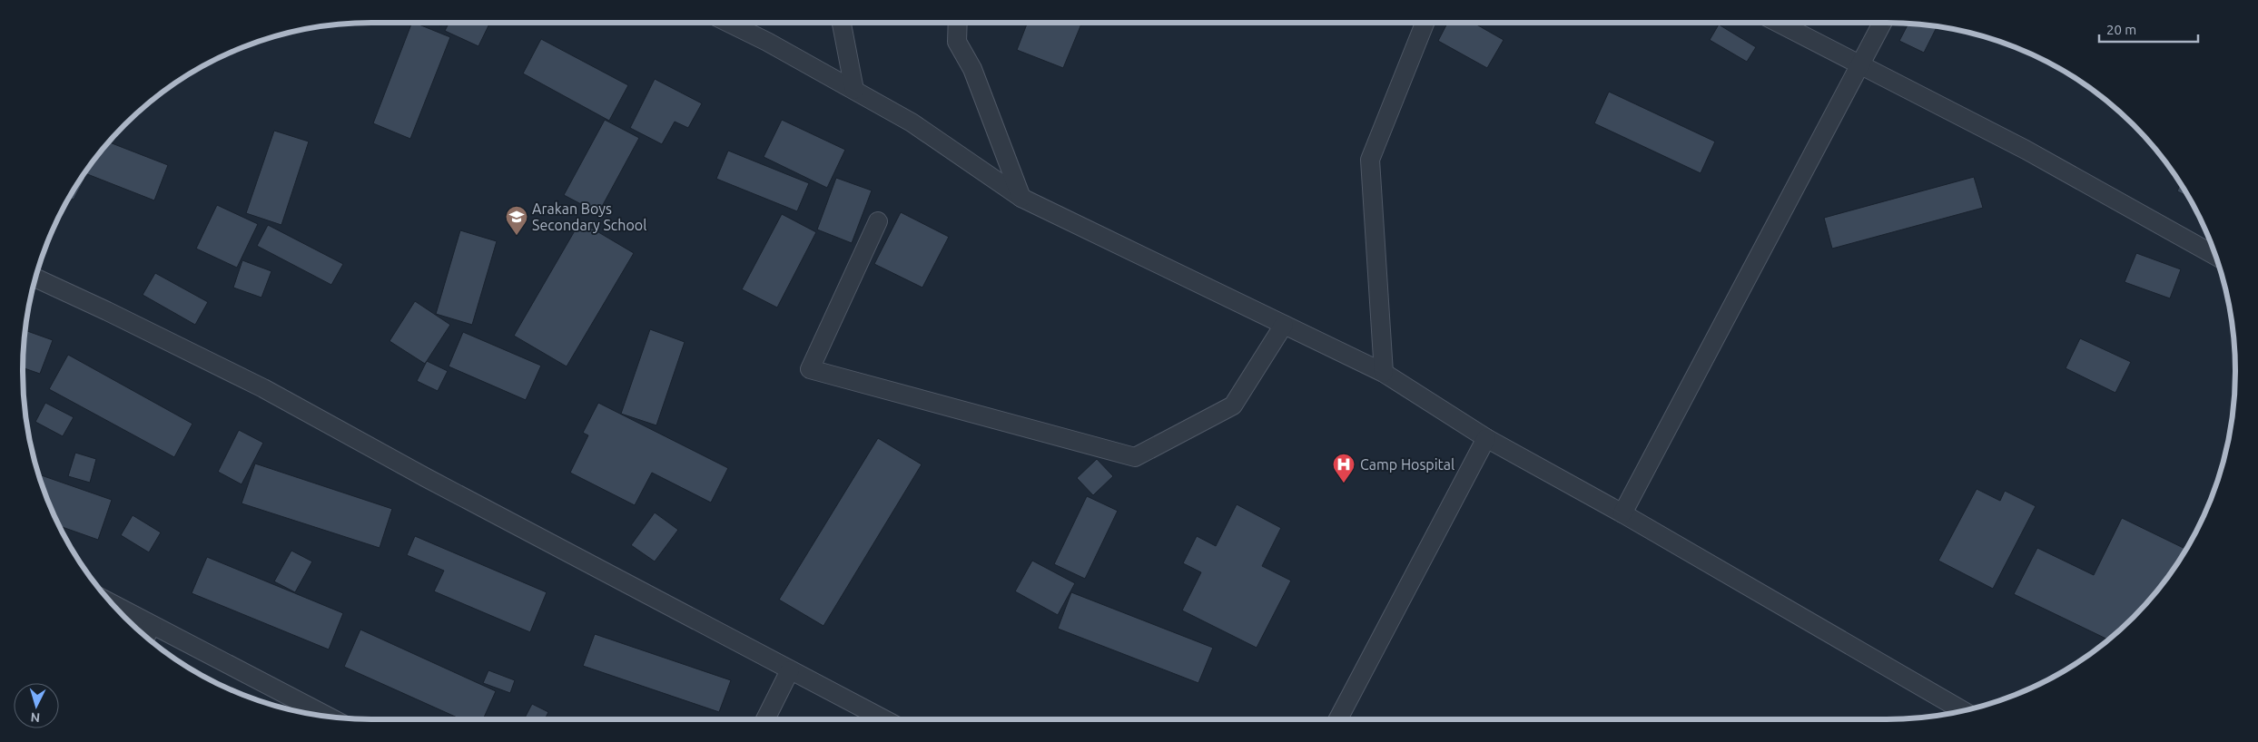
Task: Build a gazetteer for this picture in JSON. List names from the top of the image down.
{
  "places": {
    "school or university": ["Arakan Boys Secondary School"],
    "hospital": ["Camp Hospital"]
  },
  "scale_bar": "20 m",
  "north": "bottom"
}
